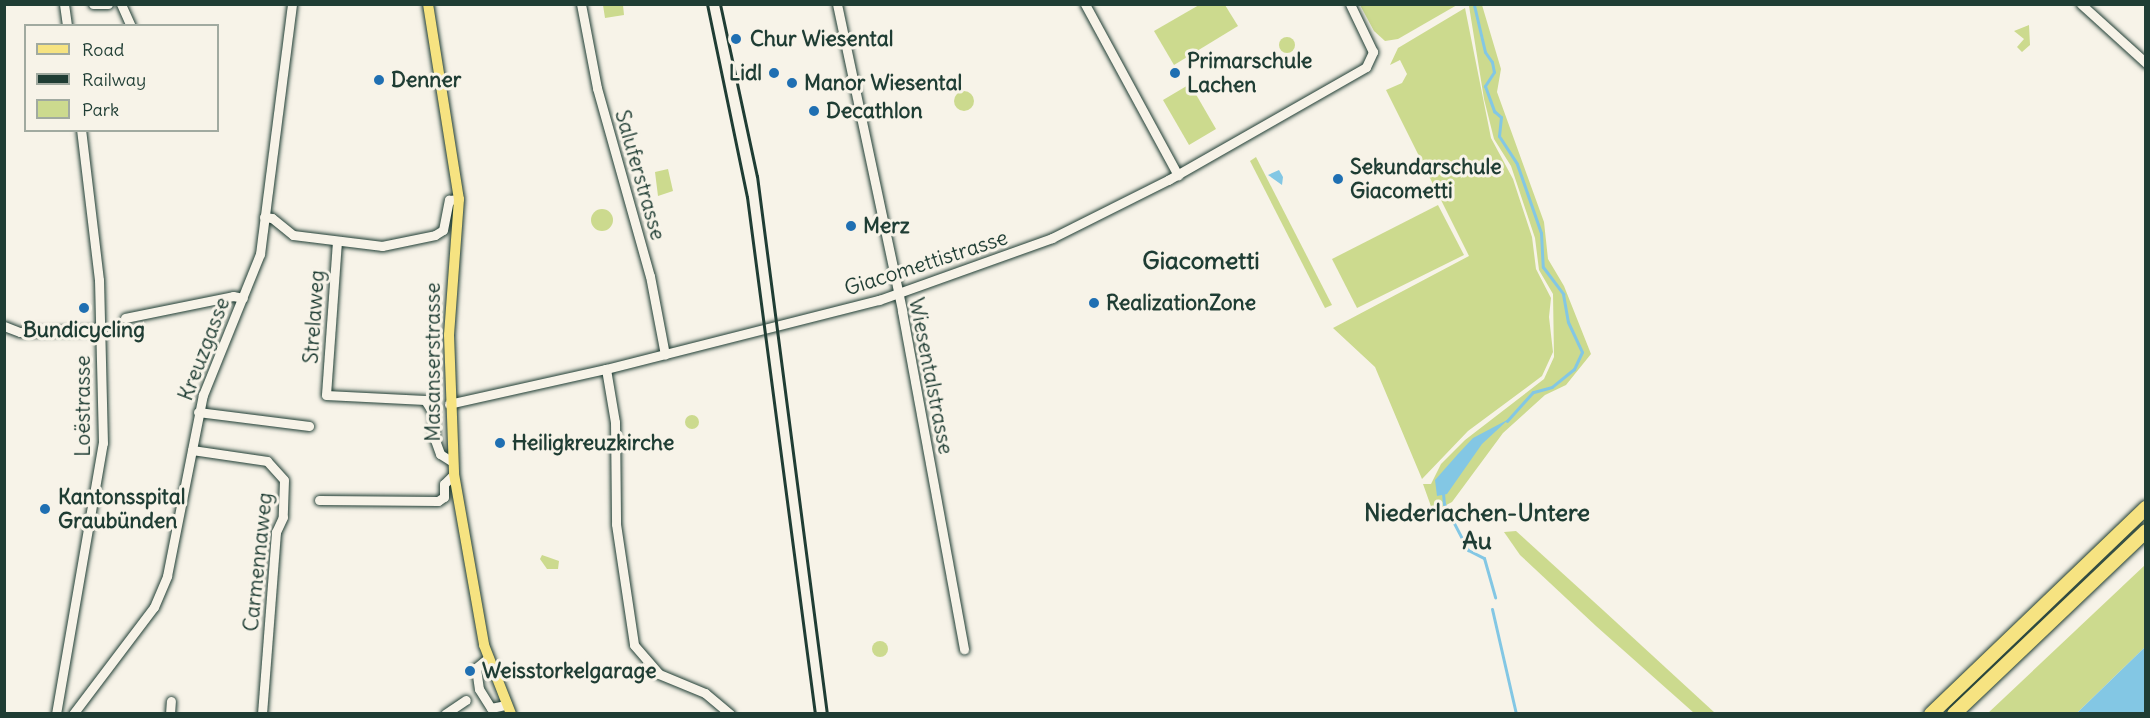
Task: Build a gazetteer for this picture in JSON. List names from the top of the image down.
{
  "streets": {
    "main road": ["Masanserstrasse"],
    "street": [
      "Saluferstrasse",
      "Giacomettistrasse",
      "Strelaweg",
      "Kreuzgasse",
      "Wiesentalstrasse",
      "Loëstrasse",
      "Carmennaweg"
    ]
  },
  "crossings": [
    ["Saluferstrasse", "Giacomettistrasse"],
    ["Giacomettistrasse", "Masanserstrasse"],
    ["Giacomettistrasse", "Wiesentalstrasse"],
    ["Strelaweg", "Masanserstrasse"],
    ["Kreuzgasse", "Carmennaweg"]
  ],
  "districts": ["Giacometti", "Niederlachen-Untere Au"],
  "places": [
    "Chur Wiesental",
    "Lidl",
    "Primarschule Lachen",
    "Denner",
    "Manor Wiesental",
    "Decathlon",
    "Sekundarschule Giacometti",
    "Merz",
    "RealizationZone",
    "Bundicycling",
    "Heiligkreuzkirche",
    "Kantonsspital Graubünden",
    "Weisstorkelgarage"
  ],
  "legend": ["Road", "Railway", "Park"]
}
